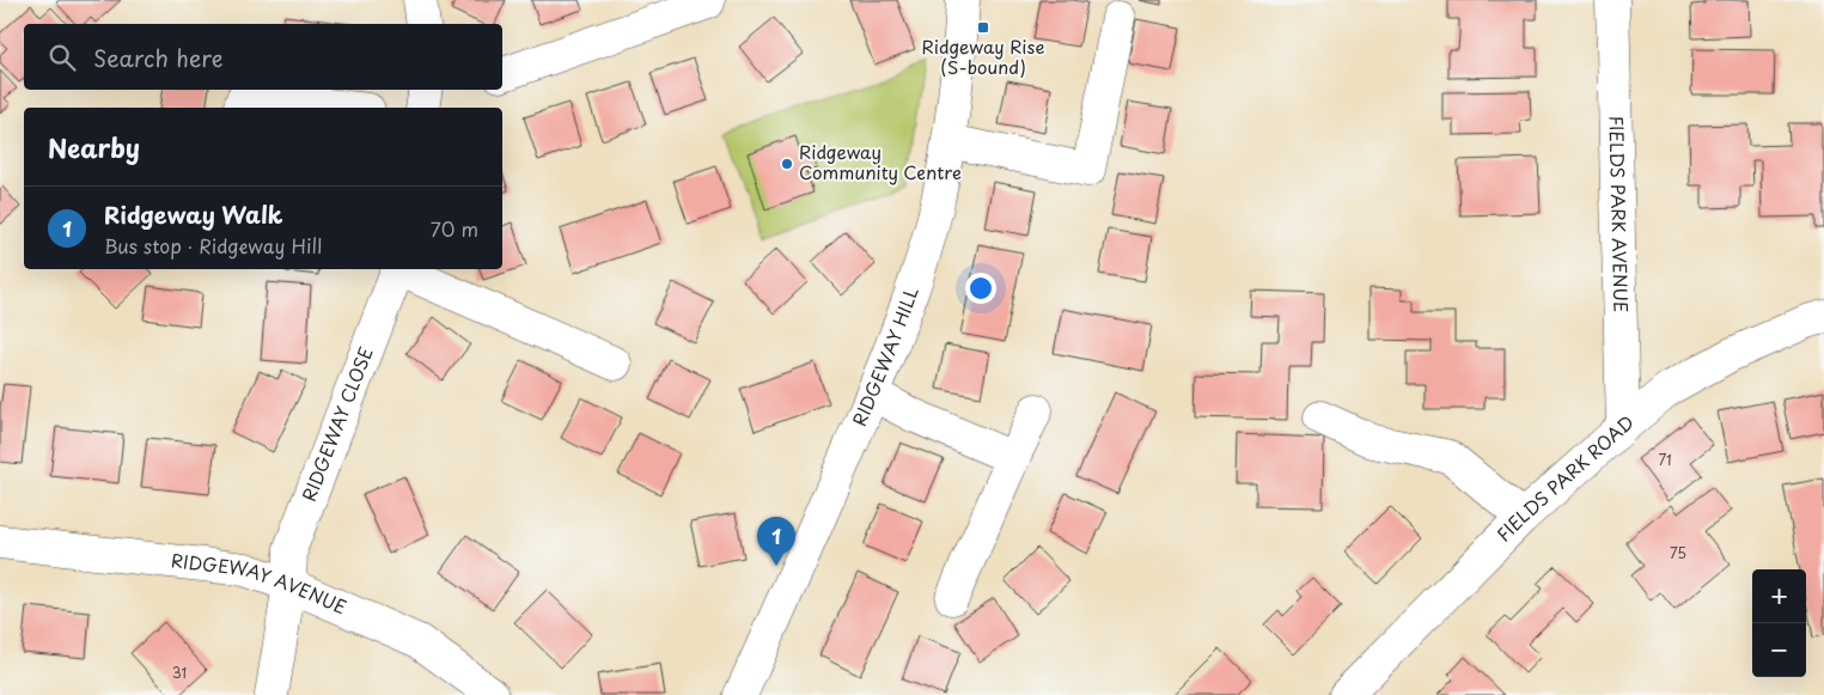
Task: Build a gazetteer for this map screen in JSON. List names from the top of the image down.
{
  "streets": {
    "street": [
      "FIELDS PARK AVENUE",
      "RIDGEWAY HILL",
      "RIDGEWAY CLOSE",
      "FIELDS PARK ROAD",
      "RIDGEWAY AVENUE"
    ]
  },
  "crossings": [
    ["FIELDS PARK AVENUE", "FIELDS PARK ROAD"],
    ["RIDGEWAY CLOSE", "RIDGEWAY AVENUE"]
  ],
  "places": {
    "transit": ["Ridgeway Rise (S-bound)"],
    "other": ["Ridgeway Community Centre"]
  },
  "house_numbers": ["71", "75", "31"],
  "page": {
    "search": "Search here",
    "heading": "Nearby",
    "list": [
      {
        "mark": "1",
        "name": "Ridgeway Walk",
        "note": "Bus stop · Ridgeway Hill",
        "value": "70 m"
      }
    ],
    "pins": "1",
    "map_buttons": ["+", "−"]
  }
}
